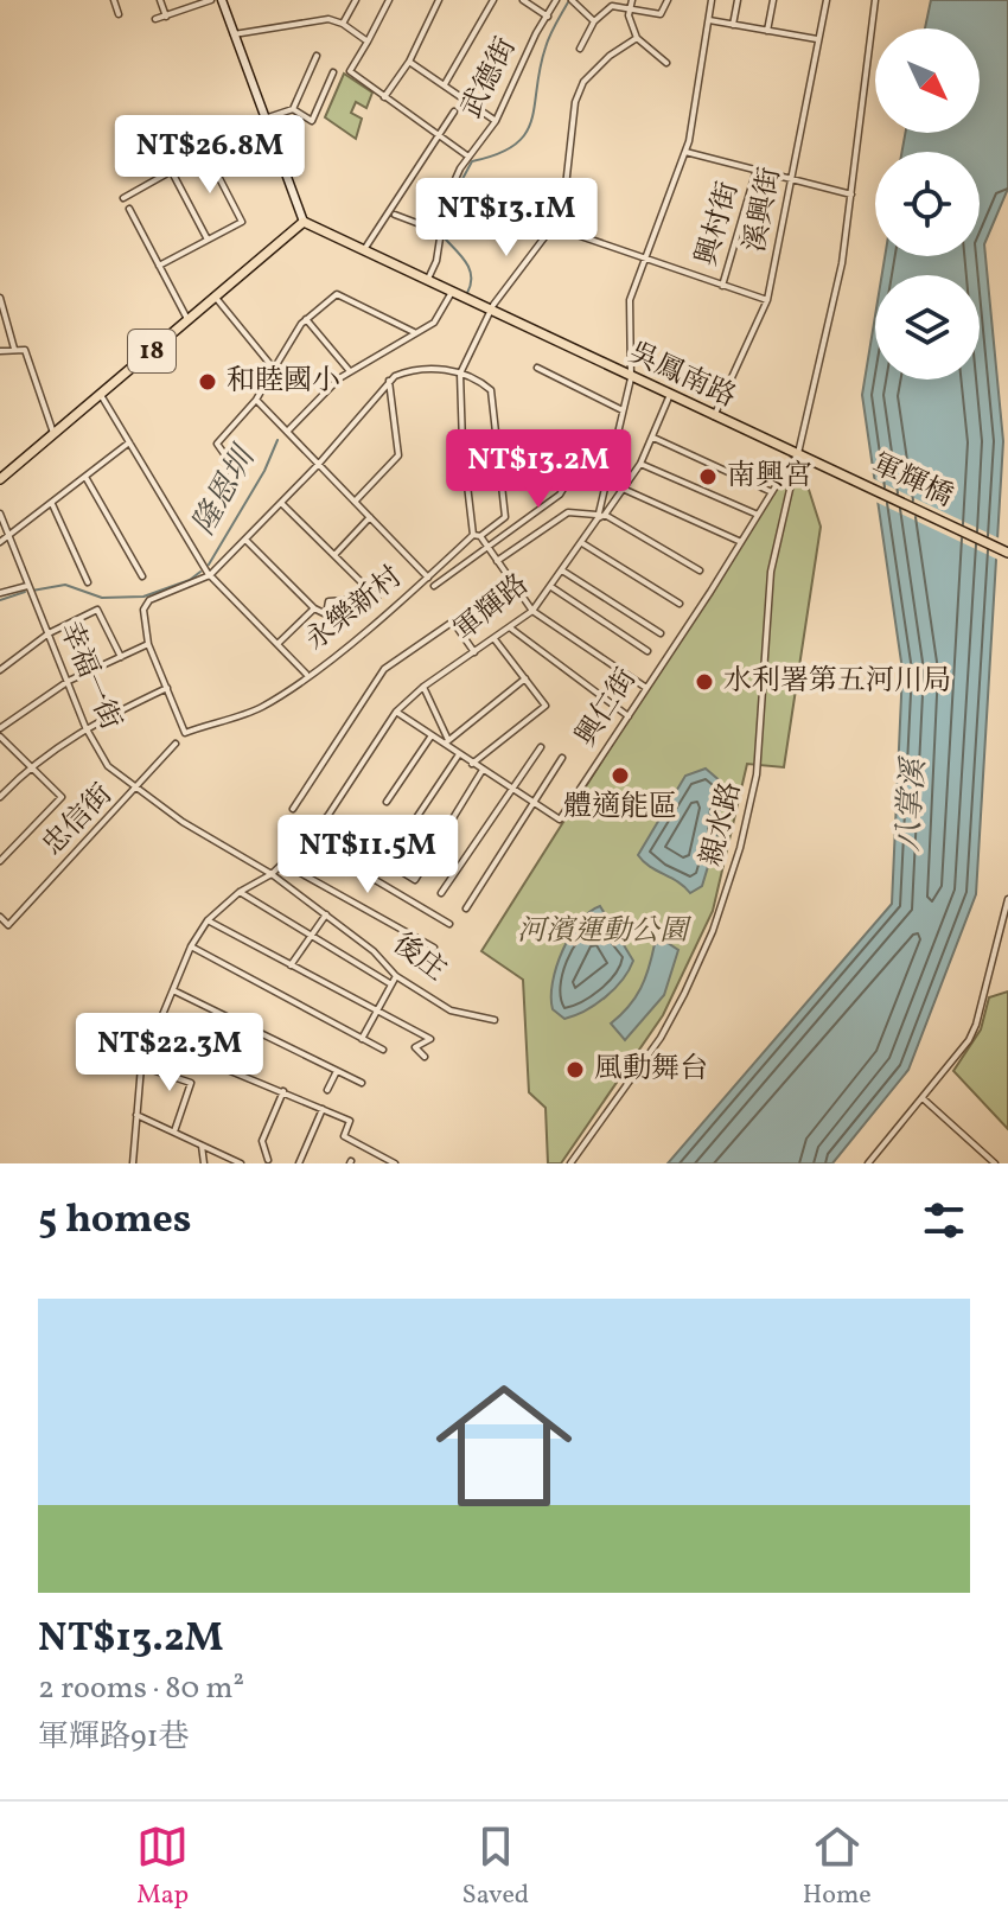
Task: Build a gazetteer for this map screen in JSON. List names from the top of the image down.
{
  "streets": {
    "main road": ["18", "吳鳳南路", "軍輝橋"],
    "street": [
      "武德街",
      "溪興街",
      "興村街",
      "軍輝路",
      "永樂新村",
      "幸福一街",
      "興仁街",
      "忠信街",
      "親水路",
      "後庄"
    ]
  },
  "crossings": [
    ["武德街", "吳鳳南路"],
    ["溪興街", "吳鳳南路"],
    ["18", "吳鳳南路"],
    ["吳鳳南路", "軍輝橋"],
    ["吳鳳南路", "軍輝路"],
    ["吳鳳南路", "興仁街"],
    ["吳鳳南路", "親水路"],
    ["軍輝橋", "興仁街"],
    ["軍輝橋", "親水路"],
    ["軍輝路", "興仁街"],
    ["軍輝路", "後庄"],
    ["幸福一街", "忠信街"],
    ["幸福一街", "後庄"],
    ["興仁街", "親水路"]
  ],
  "water": ["隆恩圳", "八掌溪"],
  "parks": ["河濱運動公園"],
  "places": [
    "和睦國小",
    "南興宮",
    "水利署第五河川局",
    "體適能區",
    "風動舞台"
  ],
  "north": "bottom right",
  "page": {
    "price": [
      "NT$26.8M",
      "NT$13.1M",
      "NT$13.2M",
      "NT$11.5M",
      "NT$22.3M"
    ],
    "heading": "5 homes",
    "list": [
      {
        "name": "NT$13.2M",
        "note": "2 rooms · 80 m² · 軍輝路91巷"
      }
    ],
    "tabs": ["Map", "Saved", "Home"]
  }
}
